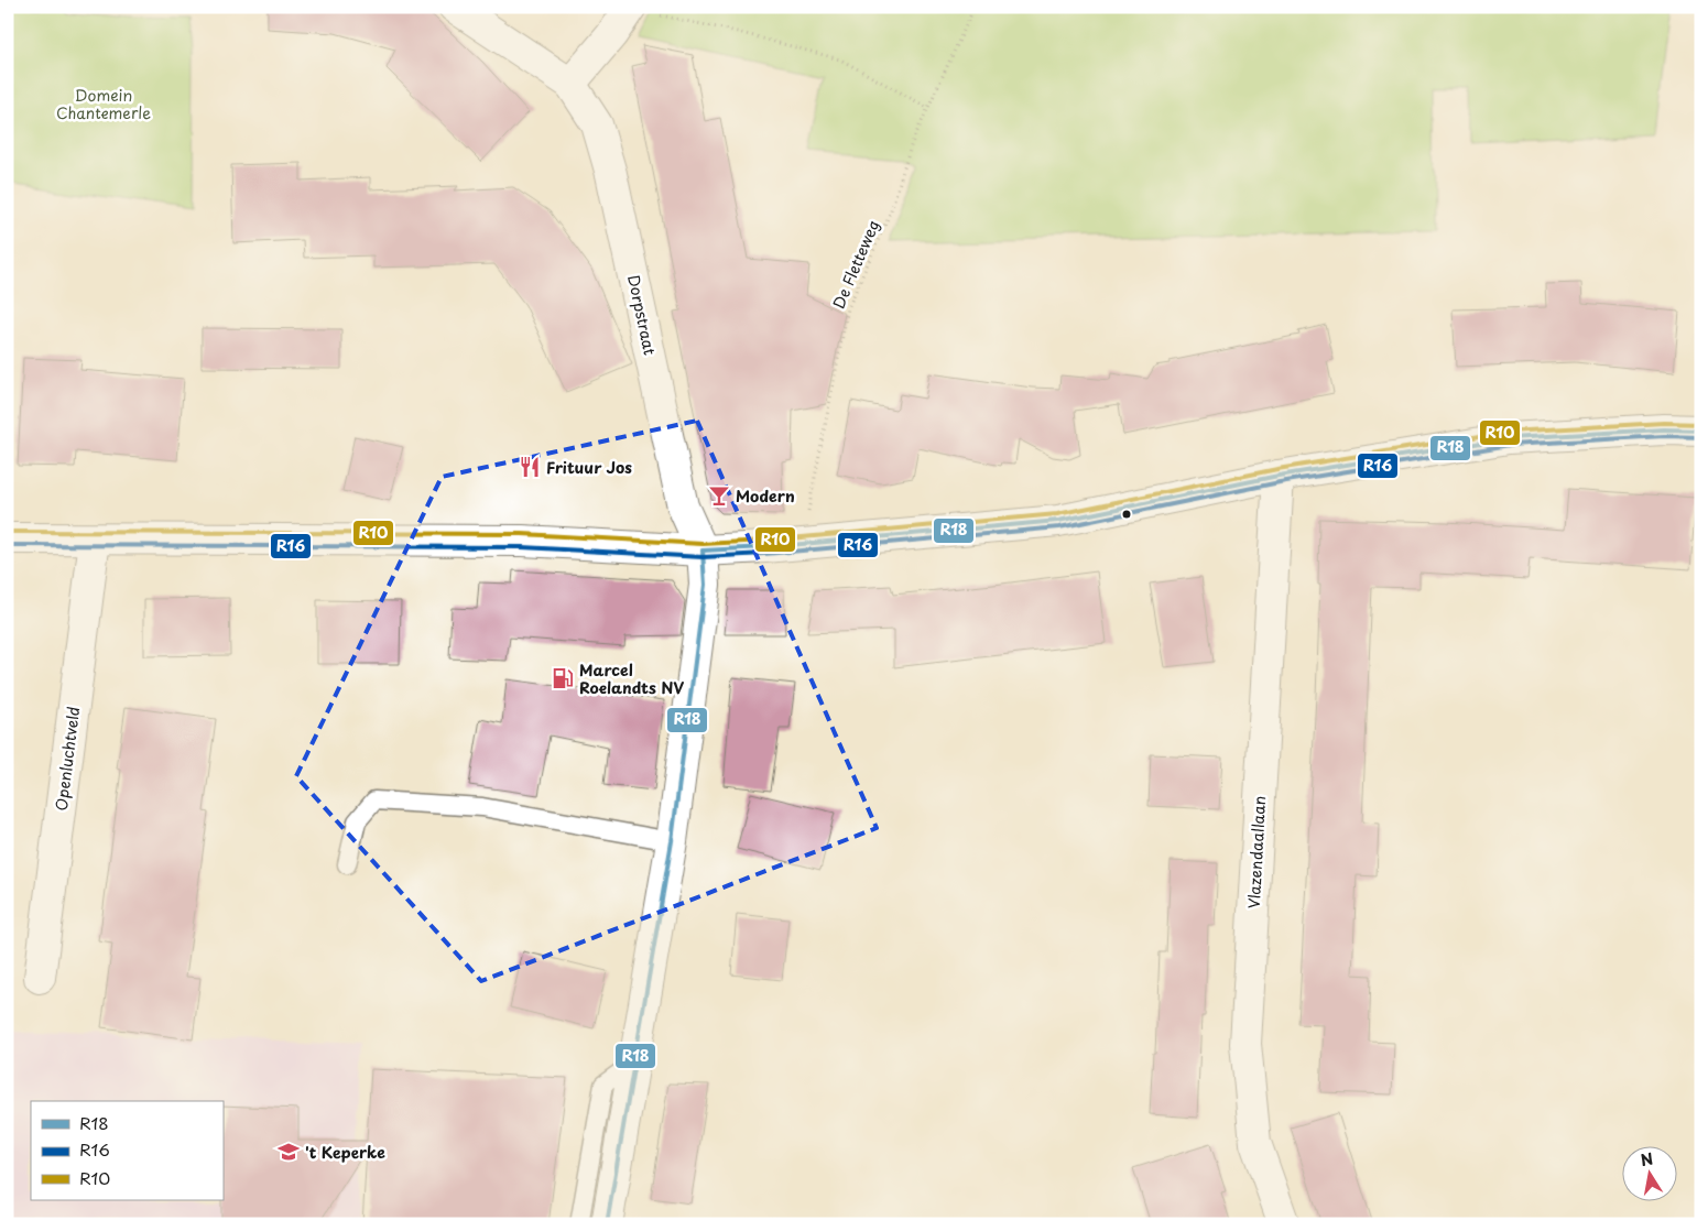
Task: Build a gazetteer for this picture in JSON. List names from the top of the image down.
{
  "streets": {
    "street": ["Dorpstraat", "Openluchtveld", "Vlazendaallaan"],
    "path": ["De Fletteweg"]
  },
  "parks": ["Domein Chantemerle"],
  "places": {
    "restaurant": ["Frituur Jos"],
    "bar": ["Modern"],
    "fuel station": ["Marcel Roelandts NV"],
    "school or university": ["'t Keperke"]
  },
  "lines": ["transit line R10", "transit line R18", "transit line R16"],
  "legend": ["R18", "R16", "R10"],
  "north": "top"
}
